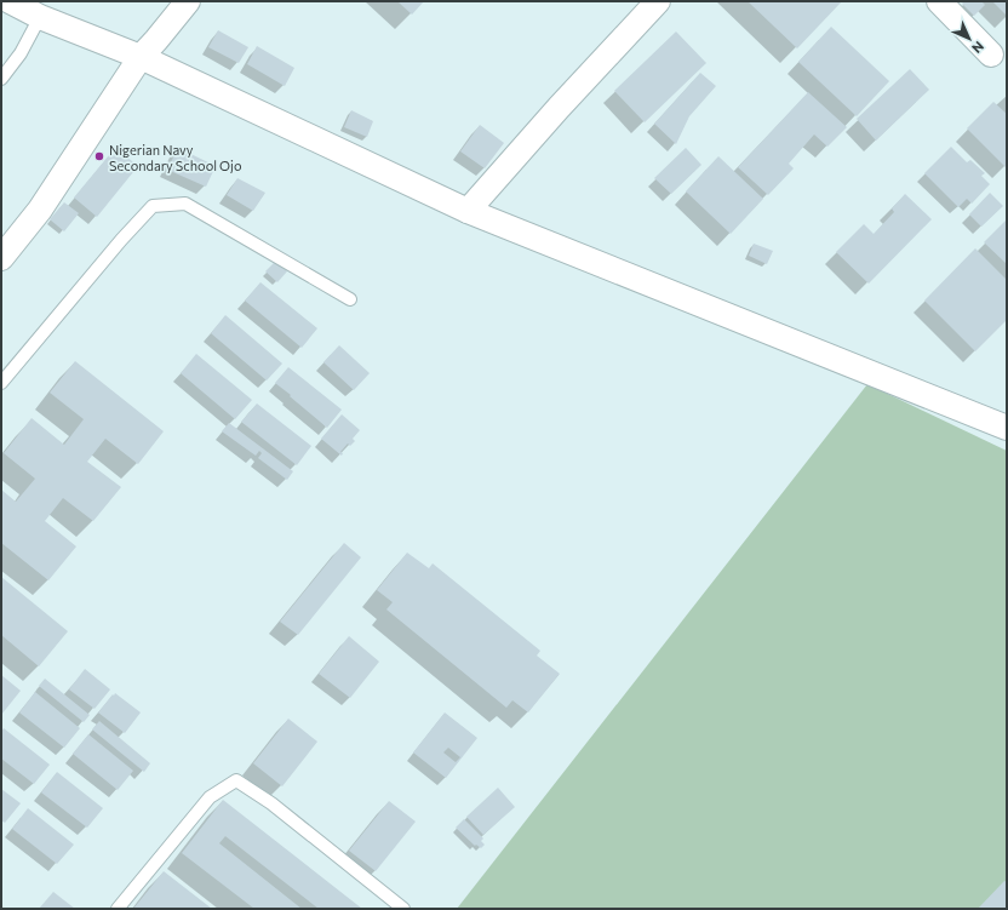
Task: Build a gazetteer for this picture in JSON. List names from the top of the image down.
{
  "places": ["Nigerian Navy Secondary School Ojo"],
  "north": "bottom right"
}
